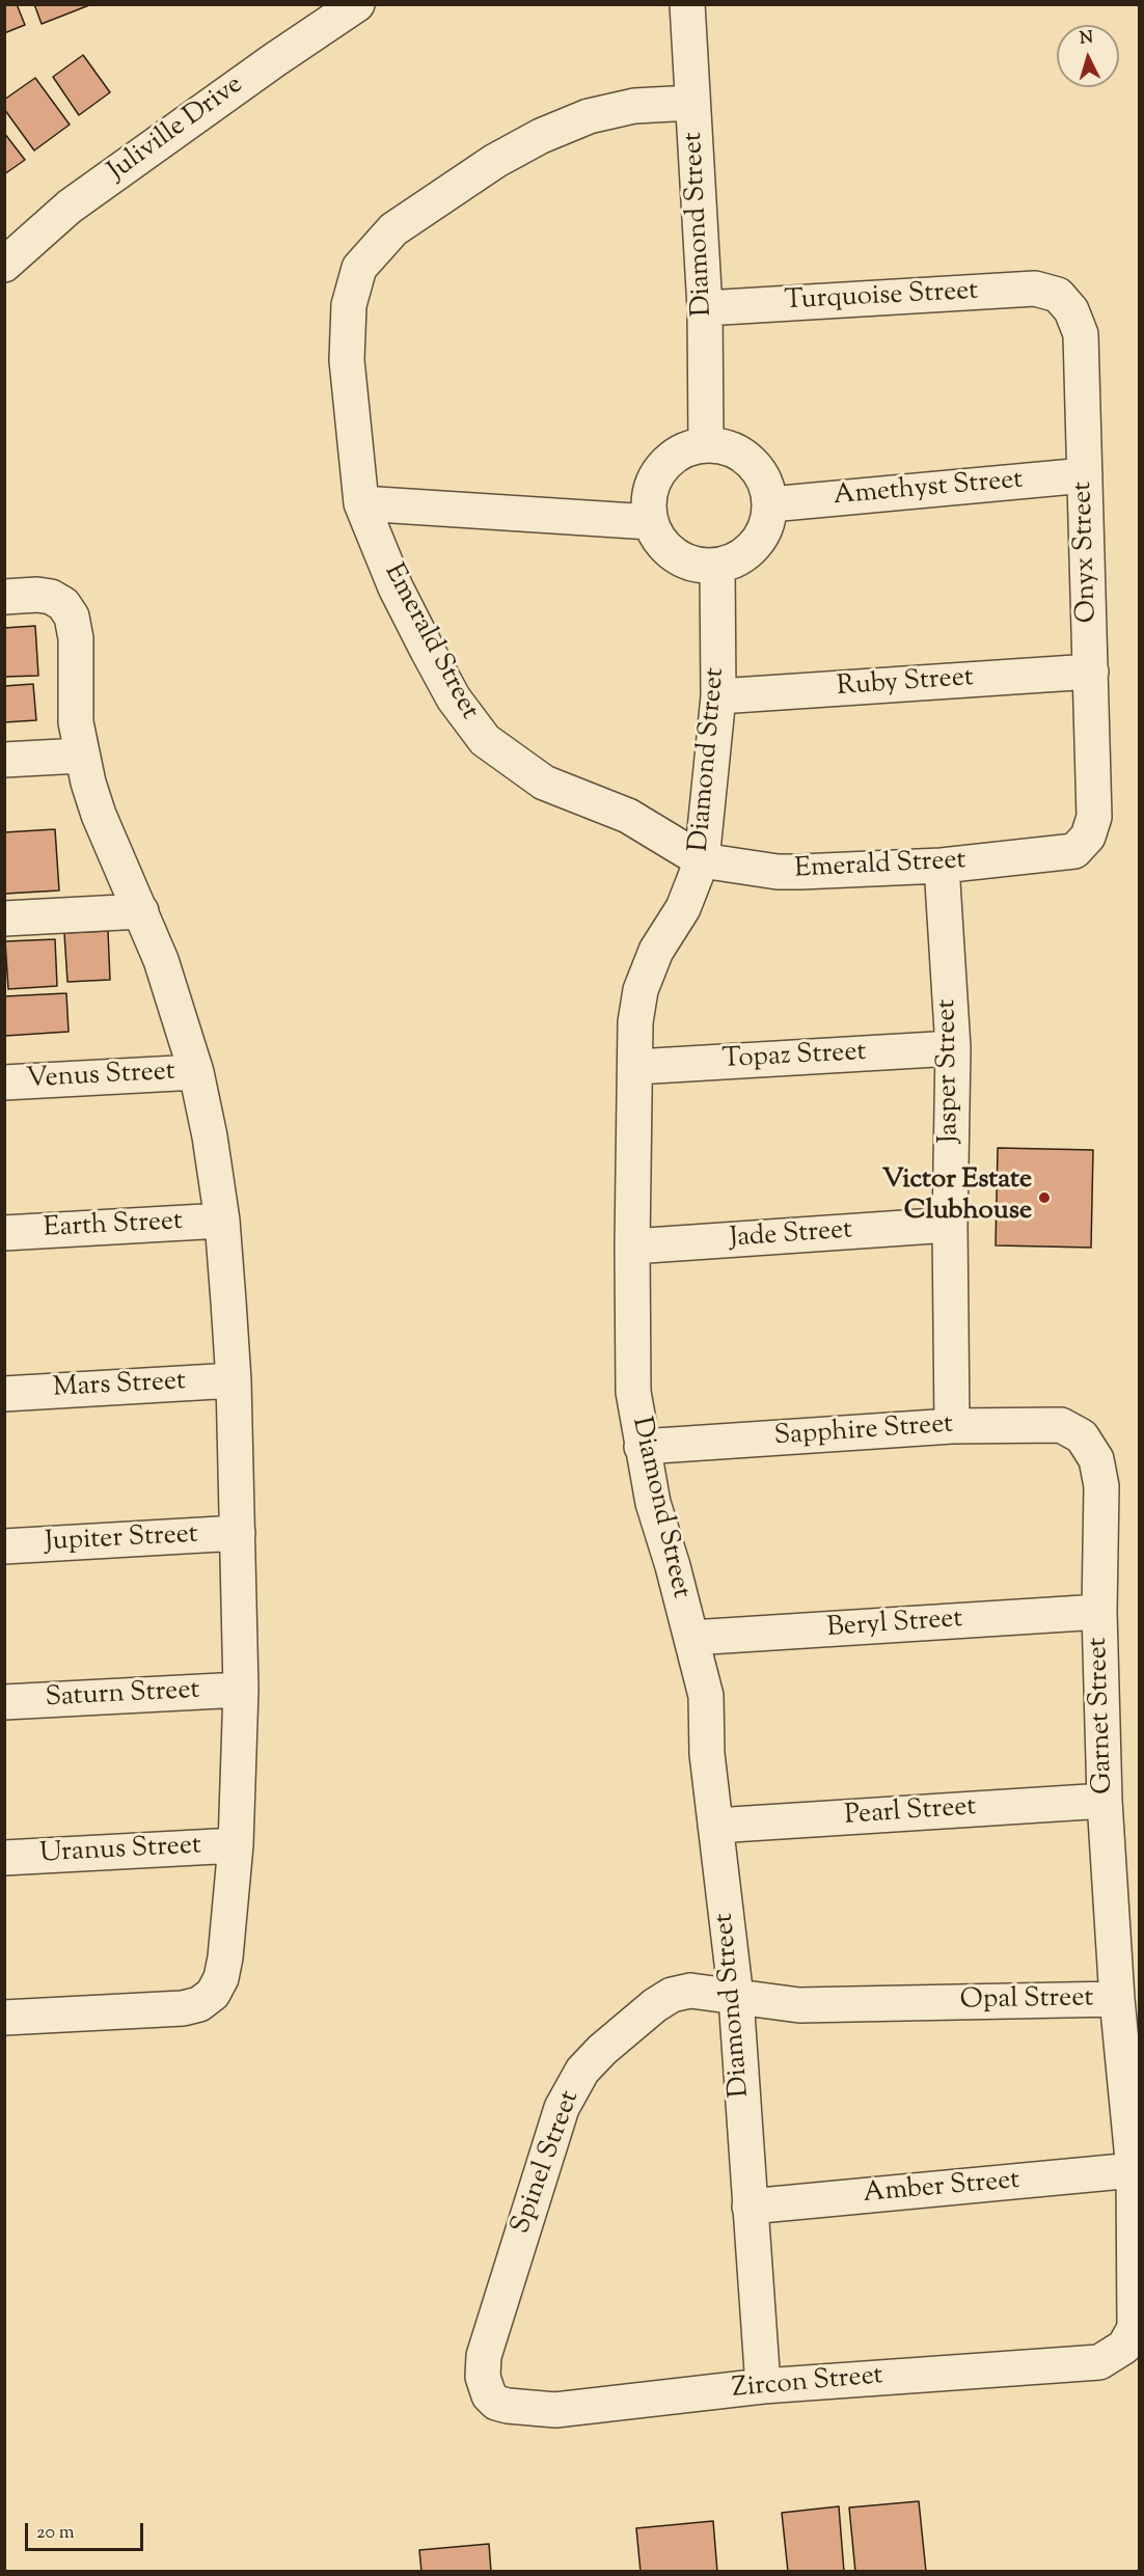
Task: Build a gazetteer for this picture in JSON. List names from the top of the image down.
{
  "streets": {
    "street": [
      "Juliville Drive",
      "Diamond Street",
      "Turquoise Street",
      "Amethyst Street",
      "Onyx Street",
      "Emerald Street",
      "Ruby Street",
      "Topaz Street",
      "Jasper Street",
      "Venus Street",
      "Earth Street",
      "Jade Street",
      "Mars Street",
      "Sapphire Street",
      "Jupiter Street",
      "Beryl Street",
      "Saturn Street",
      "Garnet Street",
      "Pearl Street",
      "Uranus Street",
      "Opal Street",
      "Spinel Street",
      "Amber Street",
      "Zircon Street"
    ]
  },
  "crossings": [
    ["Diamond Street", "Turquoise Street"],
    ["Diamond Street", "Amethyst Street"],
    ["Diamond Street", "Emerald Street"],
    ["Diamond Street", "Ruby Street"],
    ["Diamond Street", "Topaz Street"],
    ["Diamond Street", "Jade Street"],
    ["Diamond Street", "Sapphire Street"],
    ["Diamond Street", "Beryl Street"],
    ["Diamond Street", "Pearl Street"],
    ["Diamond Street", "Opal Street"],
    ["Diamond Street", "Spinel Street"],
    ["Diamond Street", "Amber Street"],
    ["Diamond Street", "Zircon Street"],
    ["Turquoise Street", "Onyx Street"],
    ["Amethyst Street", "Onyx Street"],
    ["Onyx Street", "Emerald Street"],
    ["Onyx Street", "Ruby Street"],
    ["Emerald Street", "Jasper Street"],
    ["Topaz Street", "Jasper Street"],
    ["Jasper Street", "Jade Street"],
    ["Jasper Street", "Sapphire Street"],
    ["Sapphire Street", "Garnet Street"],
    ["Beryl Street", "Garnet Street"],
    ["Garnet Street", "Pearl Street"],
    ["Garnet Street", "Opal Street"],
    ["Opal Street", "Spinel Street"],
    ["Opal Street", "Amber Street"],
    ["Opal Street", "Zircon Street"],
    ["Spinel Street", "Zircon Street"]
  ],
  "places": ["Victor Estate Clubhouse"],
  "scale_bar": "20 m",
  "north": "top"
}
